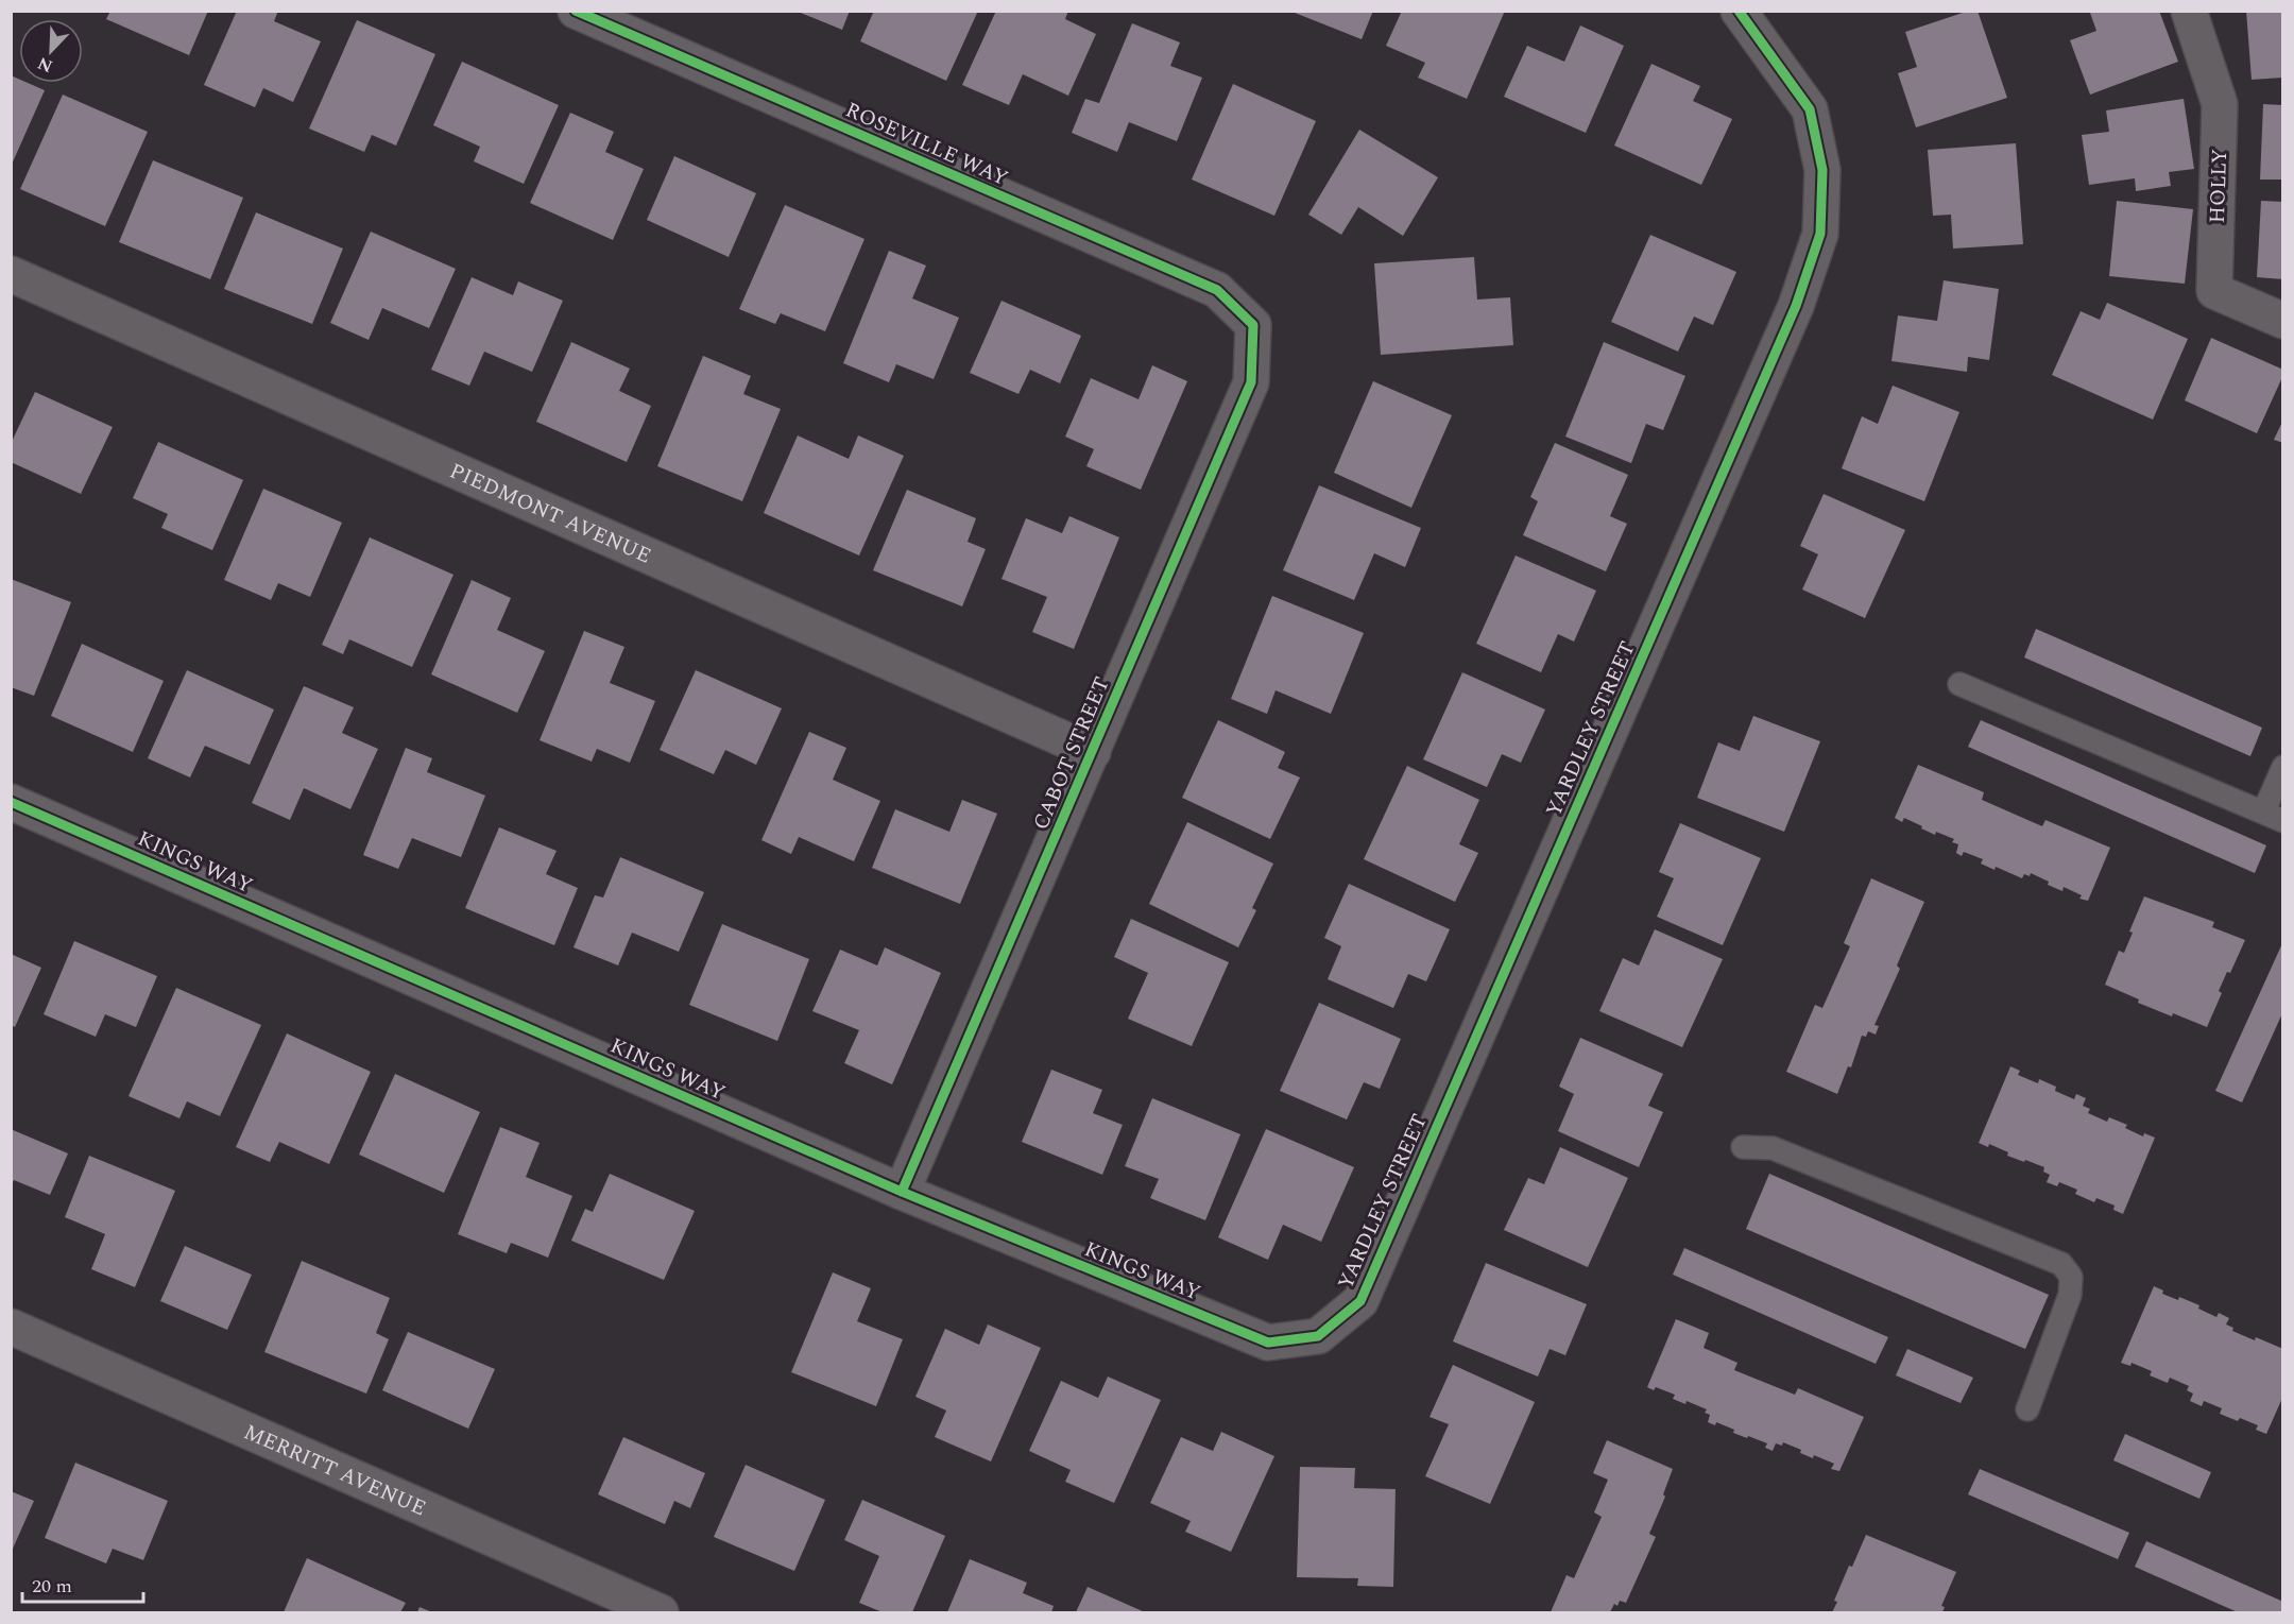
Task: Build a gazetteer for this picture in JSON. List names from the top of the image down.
{
  "streets": {
    "street": [
      "ROSEVILLE WAY",
      "HOLLY",
      "PIEDMONT AVENUE",
      "YARDLEY STREET",
      "CABOT STREET",
      "KINGS WAY",
      "MERRITT AVENUE"
    ]
  },
  "crossings": [
    ["ROSEVILLE WAY", "CABOT STREET"],
    ["PIEDMONT AVENUE", "CABOT STREET"],
    ["YARDLEY STREET", "KINGS WAY"],
    ["CABOT STREET", "KINGS WAY"]
  ],
  "scale_bar": "20 m",
  "north": "bottom left"
}
